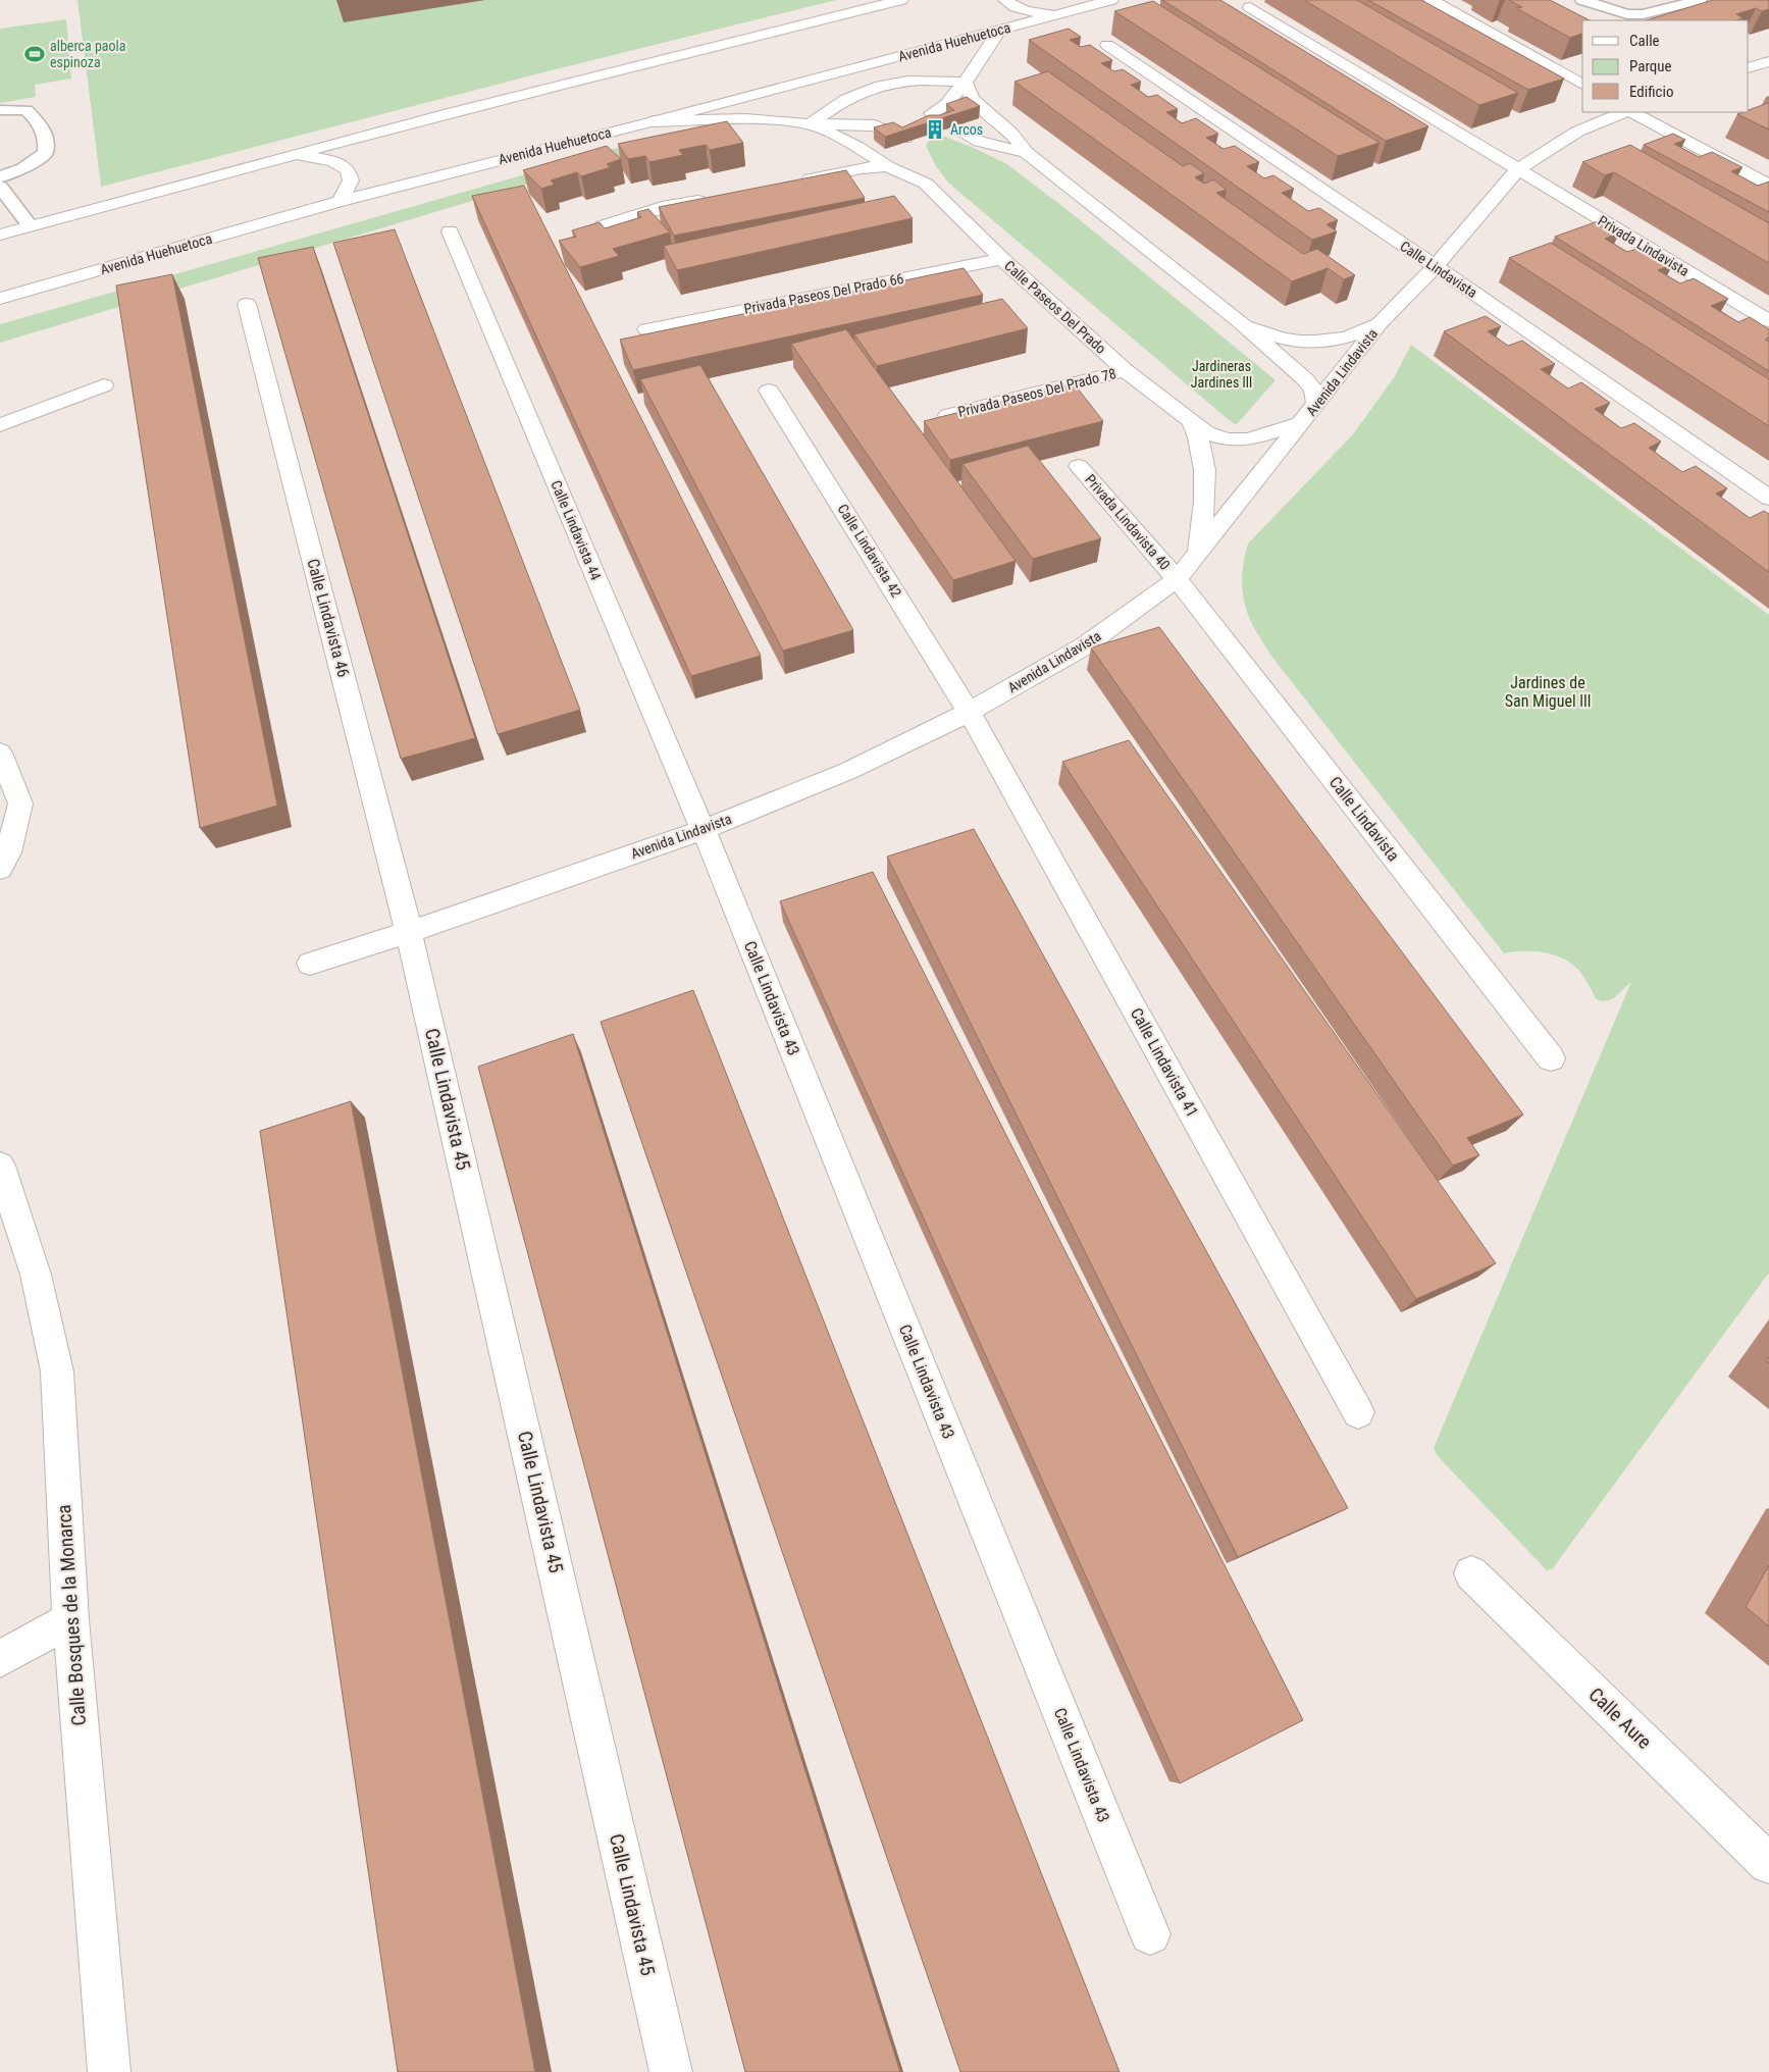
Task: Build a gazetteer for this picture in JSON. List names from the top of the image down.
{
  "streets": {
    "street": [
      "Avenida Huehuetoca",
      "Privada Lindavista",
      "Calle Lindavista",
      "Privada Paseos Del Prado 66",
      "Calle Paseos Del Prado",
      "Avenida Lindavista",
      "Privada Paseos Del Prado 78",
      "Privada Lindavista 40",
      "Calle Lindavista 44",
      "Calle Lindavista 42",
      "Calle Lindavista 46",
      "Calle Lindavista 43",
      "Calle Lindavista 41",
      "Calle Lindavista 45",
      "Calle Bosques de la Monarca",
      "Calle Aure"
    ]
  },
  "crossings": [
    ["Avenida Huehuetoca", "Calle Paseos Del Prado"],
    ["Privada Lindavista", "Avenida Lindavista"],
    ["Calle Lindavista", "Avenida Lindavista"],
    ["Calle Lindavista", "Privada Lindavista 40"],
    ["Privada Paseos Del Prado 66", "Calle Paseos Del Prado"],
    ["Calle Paseos Del Prado", "Avenida Lindavista"],
    ["Calle Paseos Del Prado", "Privada Paseos Del Prado 78"],
    ["Avenida Lindavista", "Privada Lindavista 40"],
    ["Avenida Lindavista", "Calle Lindavista 44"],
    ["Avenida Lindavista", "Calle Lindavista 42"],
    ["Avenida Lindavista", "Calle Lindavista 46"],
    ["Avenida Lindavista", "Calle Lindavista 43"],
    ["Avenida Lindavista", "Calle Lindavista 41"],
    ["Avenida Lindavista", "Calle Lindavista 45"],
    ["Calle Lindavista 44", "Calle Lindavista 43"],
    ["Calle Lindavista 42", "Calle Lindavista 41"],
    ["Calle Lindavista 46", "Calle Lindavista 45"]
  ],
  "parks": ["Jardineras Jardines lll", "Jardines de San Miguel lll"],
  "places": {
    "sports": ["alberca paola espinoza"],
    "building": ["Arcos"]
  },
  "legend": ["Calle", "Parque", "Edificio"]
}
